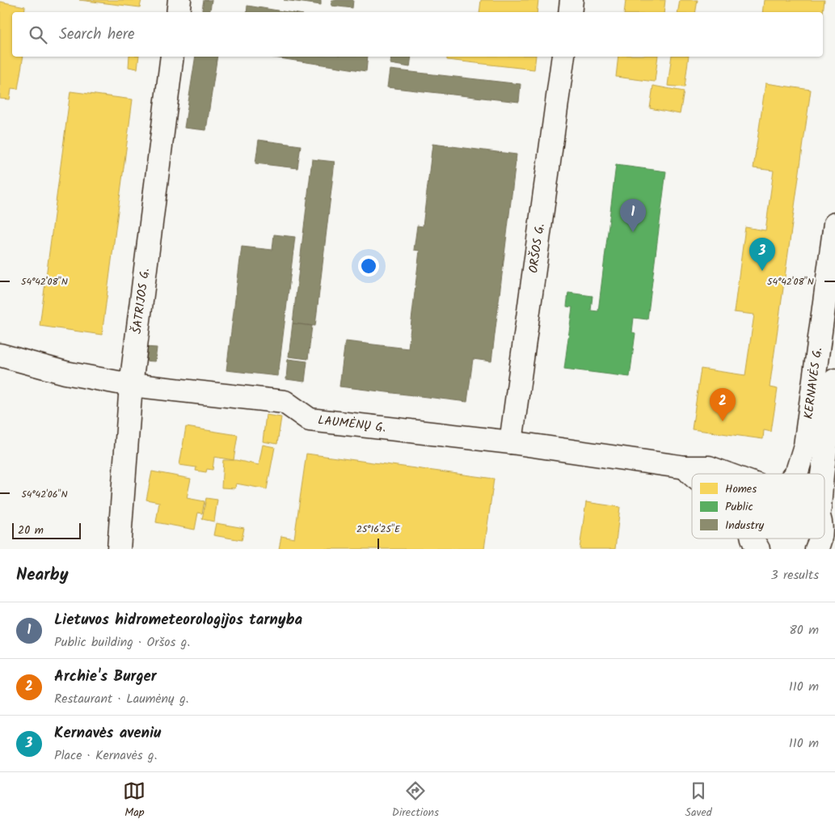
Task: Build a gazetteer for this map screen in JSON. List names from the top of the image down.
{
  "streets": {
    "street": [
      "ORŠOS G.",
      "ŠATRIJOS G.",
      "KERNAVĖS G.",
      "LAUMĖNŲ G."
    ]
  },
  "crossings": [
    ["ORŠOS G.", "LAUMĖNŲ G."],
    ["ŠATRIJOS G.", "LAUMĖNŲ G."]
  ],
  "legend": ["Homes", "Public", "Industry"],
  "scale_bar": "20 m",
  "page": {
    "search": "Search here",
    "pins": ["1", "3", "2"],
    "scale": "20 m",
    "heading": ["Nearby", "3 results"],
    "list": [
      {
        "mark": "1",
        "name": "Lietuvos hidrometeorologijos tarnyba",
        "note": "Public building · Oršos g.",
        "value": "80 m"
      },
      {
        "mark": "2",
        "name": "Archie's Burger",
        "note": "Restaurant · Laumėnų g.",
        "value": "110 m"
      },
      {
        "mark": "3",
        "name": "Kernavės aveniu",
        "note": "Place · Kernavės g.",
        "value": "110 m"
      }
    ],
    "nav": ["Map", "Directions", "Saved"]
  },
  "coordinates": ["54°42'08\"N", "54°42'06\"N", "25°16'25\"E"]
}
